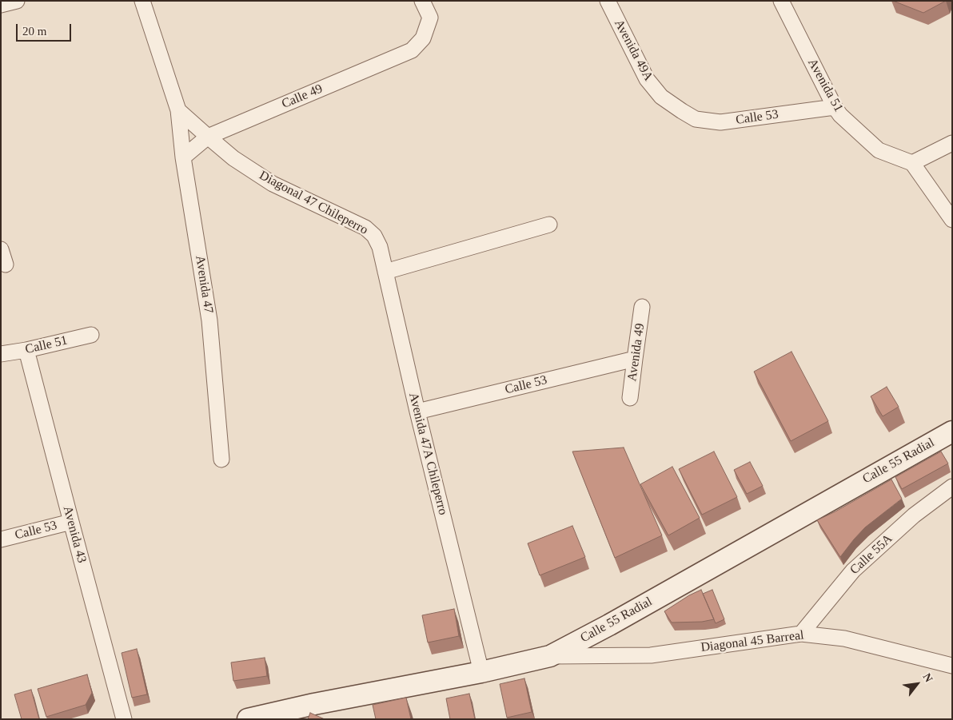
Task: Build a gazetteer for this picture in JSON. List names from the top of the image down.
{
  "streets": {
    "main road": ["Calle 55 Radial"],
    "street": [
      "Avenida 49A",
      "Avenida 51",
      "Calle 49",
      "Calle 53",
      "Diagonal 47 Chileperro",
      "Avenida 47",
      "Calle 51",
      "Avenida 49",
      "Avenida 47A Chileperro",
      "Avenida 43",
      "Calle 55A",
      "Diagonal 45 Barreal"
    ]
  },
  "crossings": [
    ["Avenida 49A", "Calle 53"],
    ["Avenida 51", "Calle 53"],
    ["Calle 49", "Diagonal 47 Chileperro"],
    ["Calle 49", "Avenida 47"],
    ["Calle 53", "Avenida 49"],
    ["Calle 53", "Avenida 47A Chileperro"],
    ["Calle 53", "Avenida 43"],
    ["Diagonal 47 Chileperro", "Avenida 47"],
    ["Diagonal 47 Chileperro", "Avenida 47A Chileperro"],
    ["Calle 51", "Avenida 43"],
    ["Avenida 47A Chileperro", "Calle 55 Radial"],
    ["Calle 55 Radial", "Diagonal 45 Barreal"],
    ["Calle 55A", "Diagonal 45 Barreal"]
  ],
  "scale_bar": "20 m",
  "north": "top right"
}
